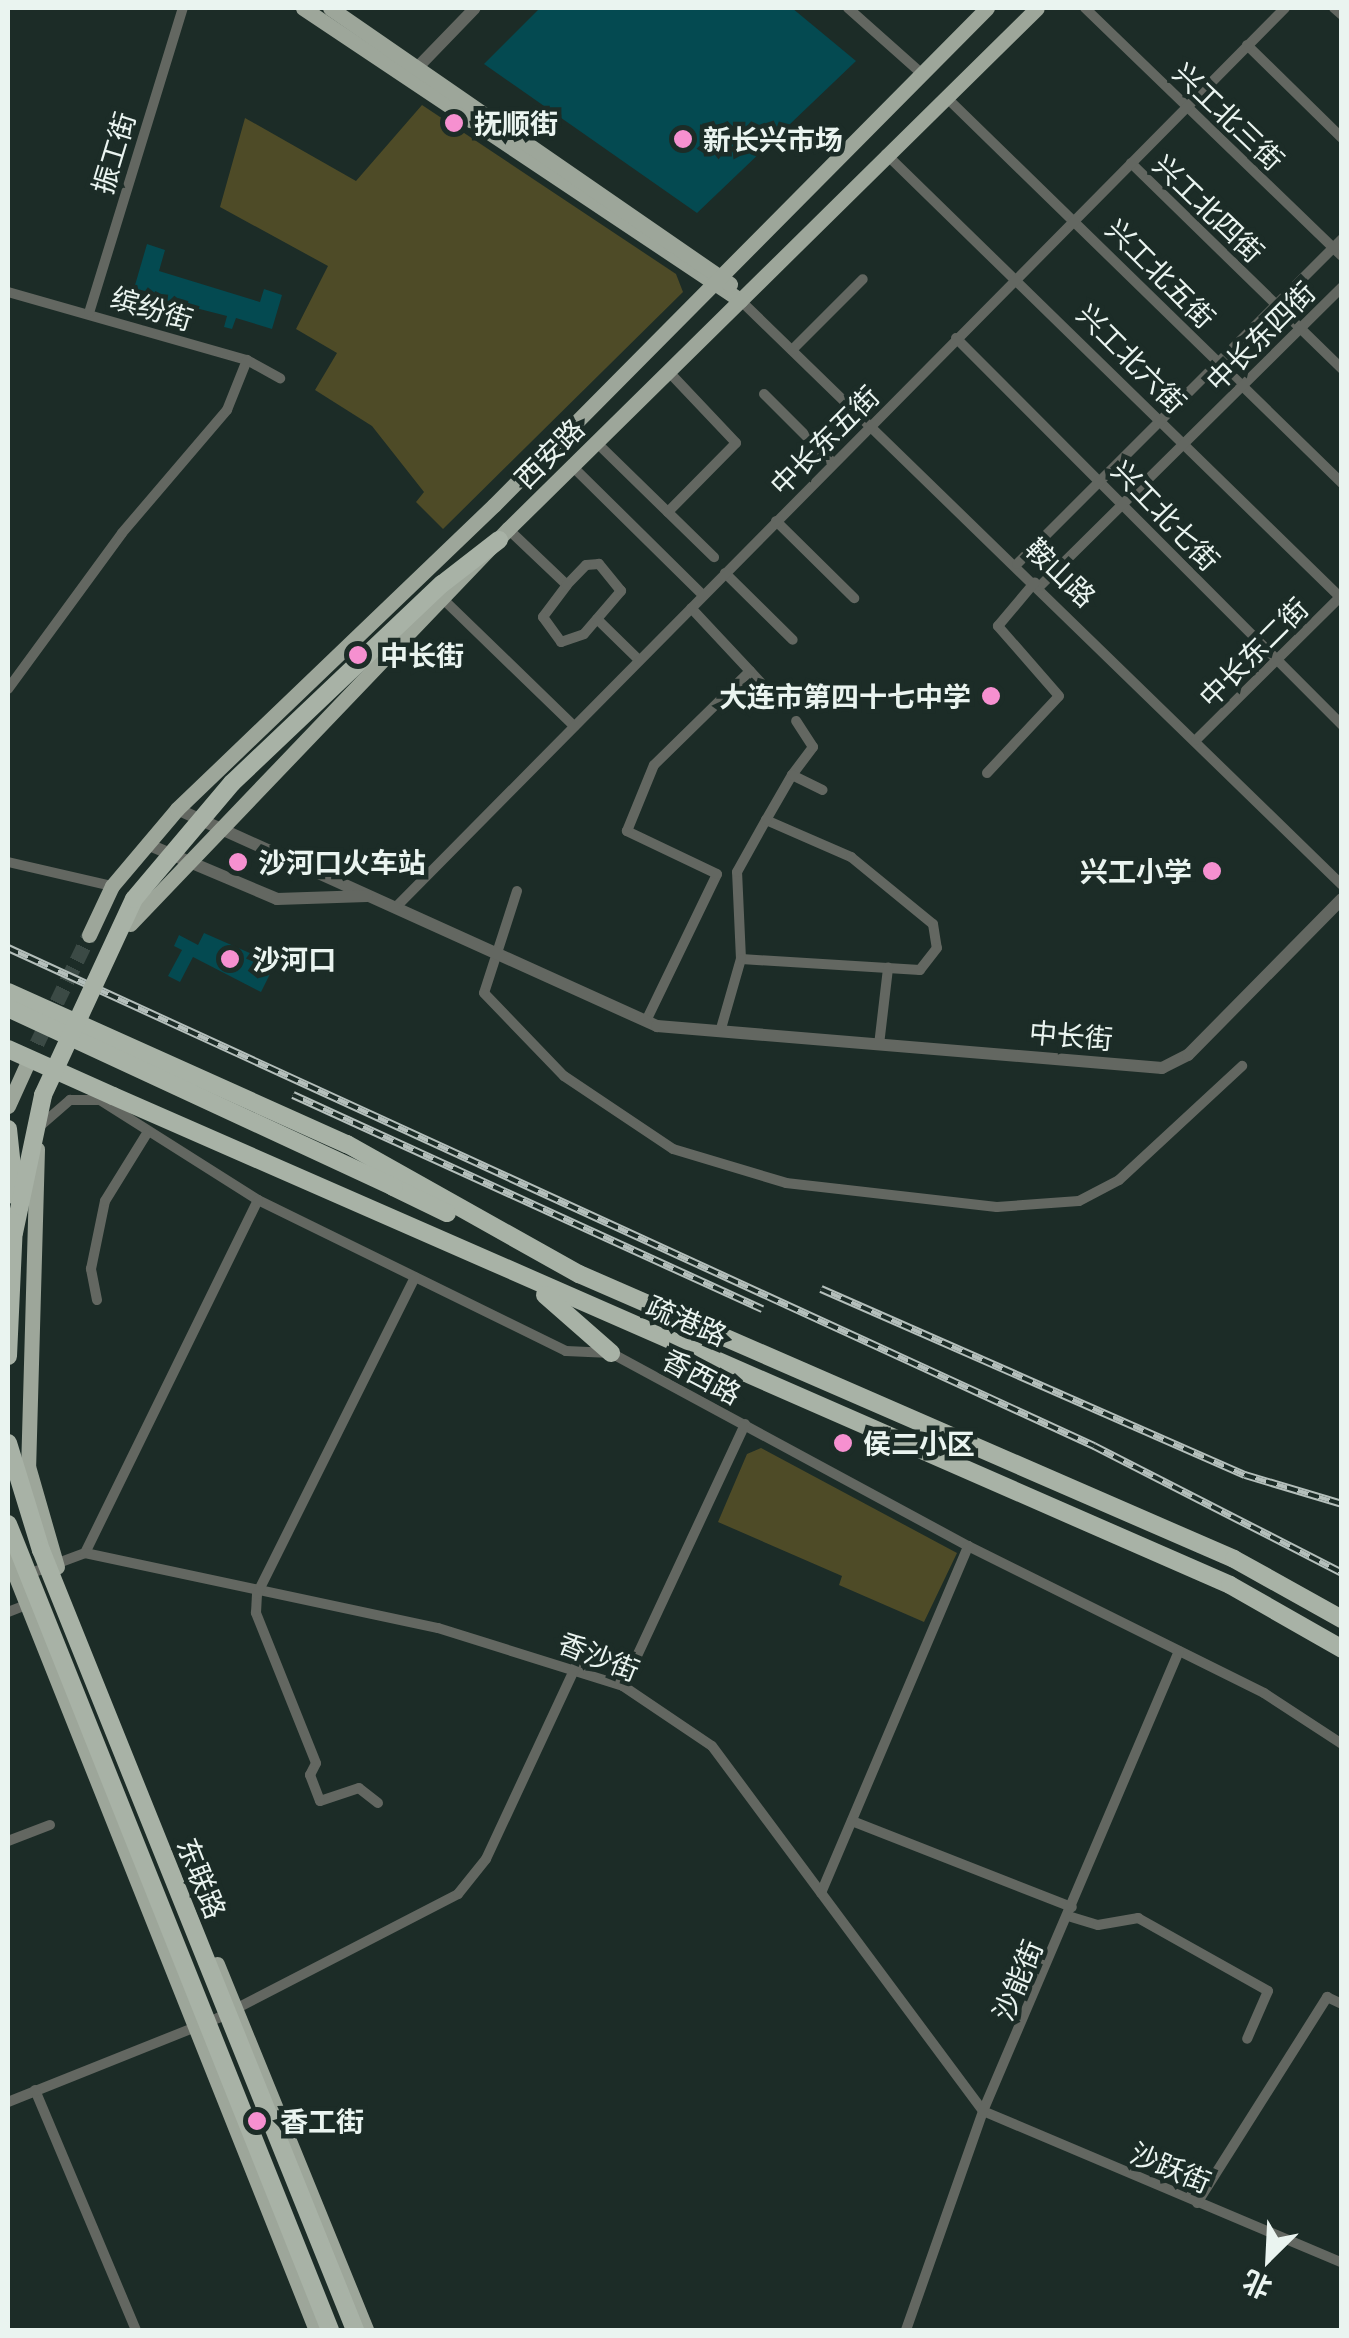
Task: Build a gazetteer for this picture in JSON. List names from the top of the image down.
{
  "streets": {
    "highway": ["疏港路", "东联路"],
    "main road": ["西安路", "鞍山路"],
    "street": [
      "兴工北三街",
      "振工街",
      "兴工北四街",
      "兴工北五街",
      "缤纷街",
      "中长东四街",
      "兴工北六街",
      "中长东五街",
      "兴工北七街",
      "中长东二街",
      "中长街",
      "香西路",
      "香沙街",
      "沙能街",
      "沙跃街"
    ]
  },
  "crossings": [
    ["兴工北三街", "中长东四街"],
    ["兴工北三街", "中长东五街"],
    ["振工街", "缤纷街"],
    ["兴工北四街", "中长东四街"],
    ["兴工北四街", "中长东五街"],
    ["兴工北五街", "中长东四街"],
    ["兴工北五街", "中长东五街"],
    ["兴工北五街", "西安路"],
    ["中长东四街", "兴工北六街"],
    ["中长东四街", "兴工北七街"],
    ["中长东四街", "鞍山路"],
    ["兴工北六街", "中长东五街"],
    ["兴工北六街", "西安路"],
    ["兴工北六街", "中长东二街"],
    ["中长东五街", "兴工北七街"],
    ["中长东五街", "鞍山路"],
    ["中长东五街", "中长街"],
    ["西安路", "鞍山路"],
    ["西安路", "中长街"],
    ["兴工北七街", "中长东二街"],
    ["鞍山路", "中长东二街"],
    ["香西路", "沙能街"],
    ["香沙街", "沙能街"],
    ["香沙街", "沙跃街"],
    ["沙能街", "沙跃街"]
  ],
  "places": [
    "抚顺街",
    "新长兴市场",
    "中长街",
    "大连市第四十七中学",
    "沙河口火车站",
    "兴工小学",
    "沙河口",
    "侯二小区",
    "香工街"
  ],
  "north": "bottom left"
}
